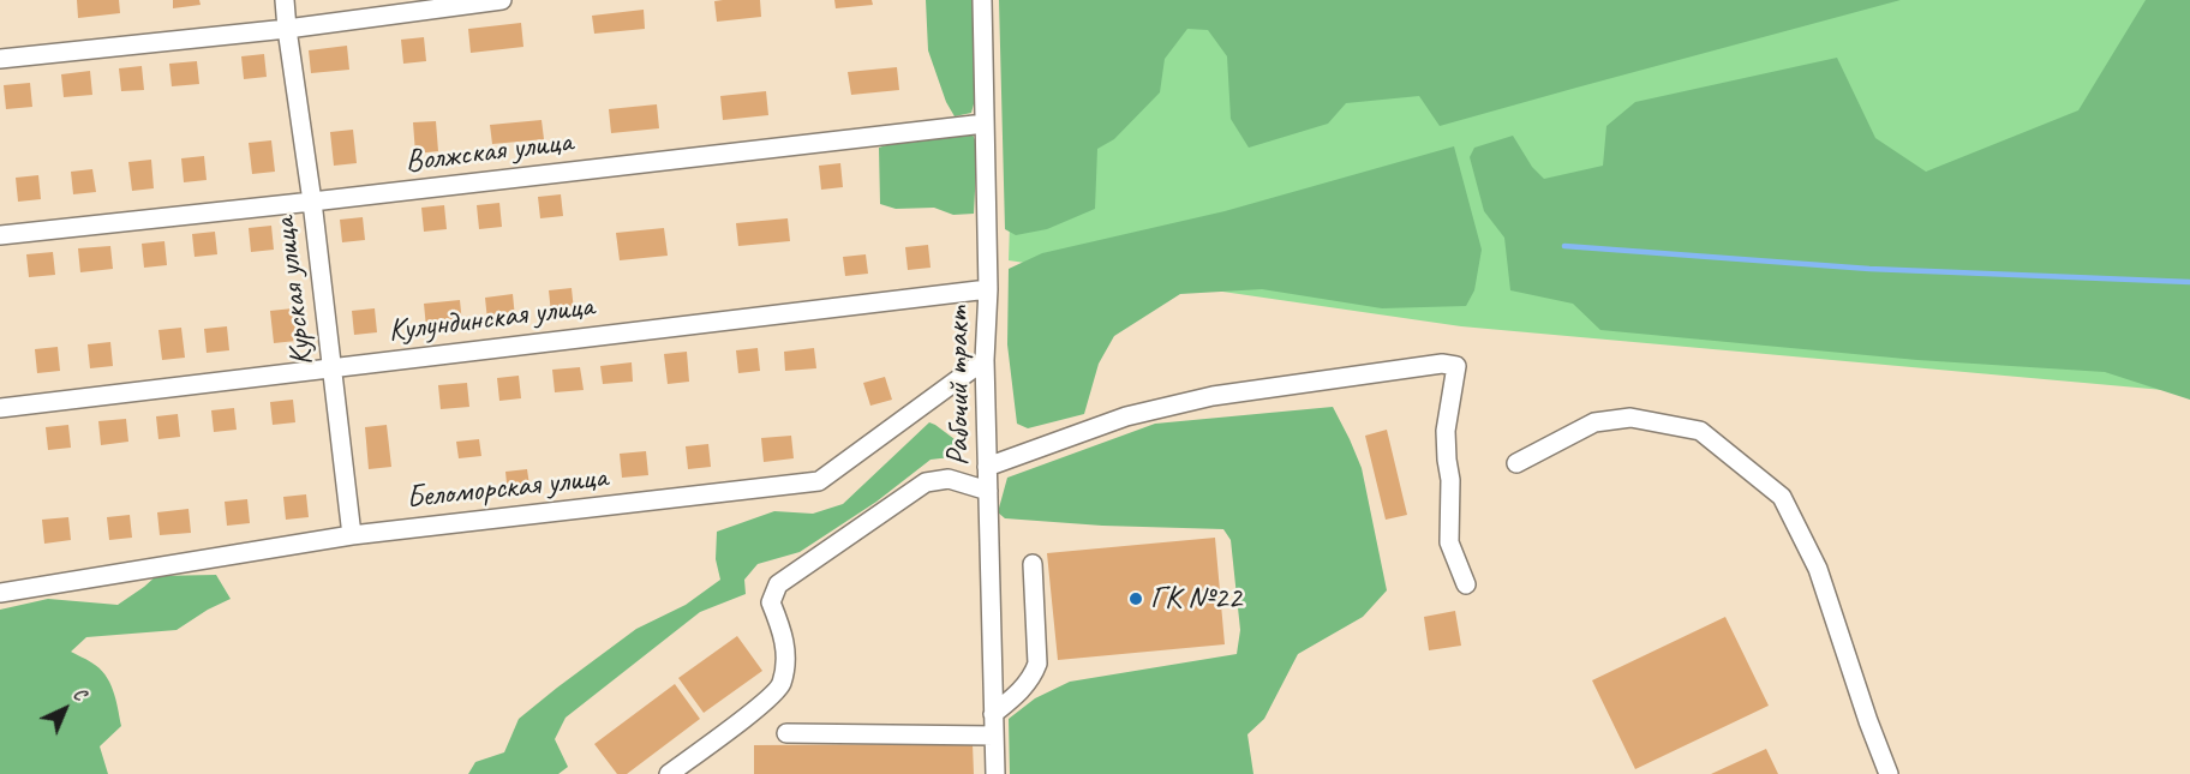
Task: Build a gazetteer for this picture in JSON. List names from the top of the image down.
{
  "streets": {
    "street": [
      "Волжская улица",
      "Курская улица",
      "Кулундинская улица",
      "Рабочий тракт",
      "Беломорская улица"
    ]
  },
  "crossings": [
    ["Волжская улица", "Курская улица"],
    ["Волжская улица", "Рабочий тракт"],
    ["Курская улица", "Кулундинская улица"],
    ["Курская улица", "Беломорская улица"],
    ["Кулундинская улица", "Рабочий тракт"],
    ["Рабочий тракт", "Беломорская улица"]
  ],
  "places": ["ГК №22"],
  "north": "top right"
}
